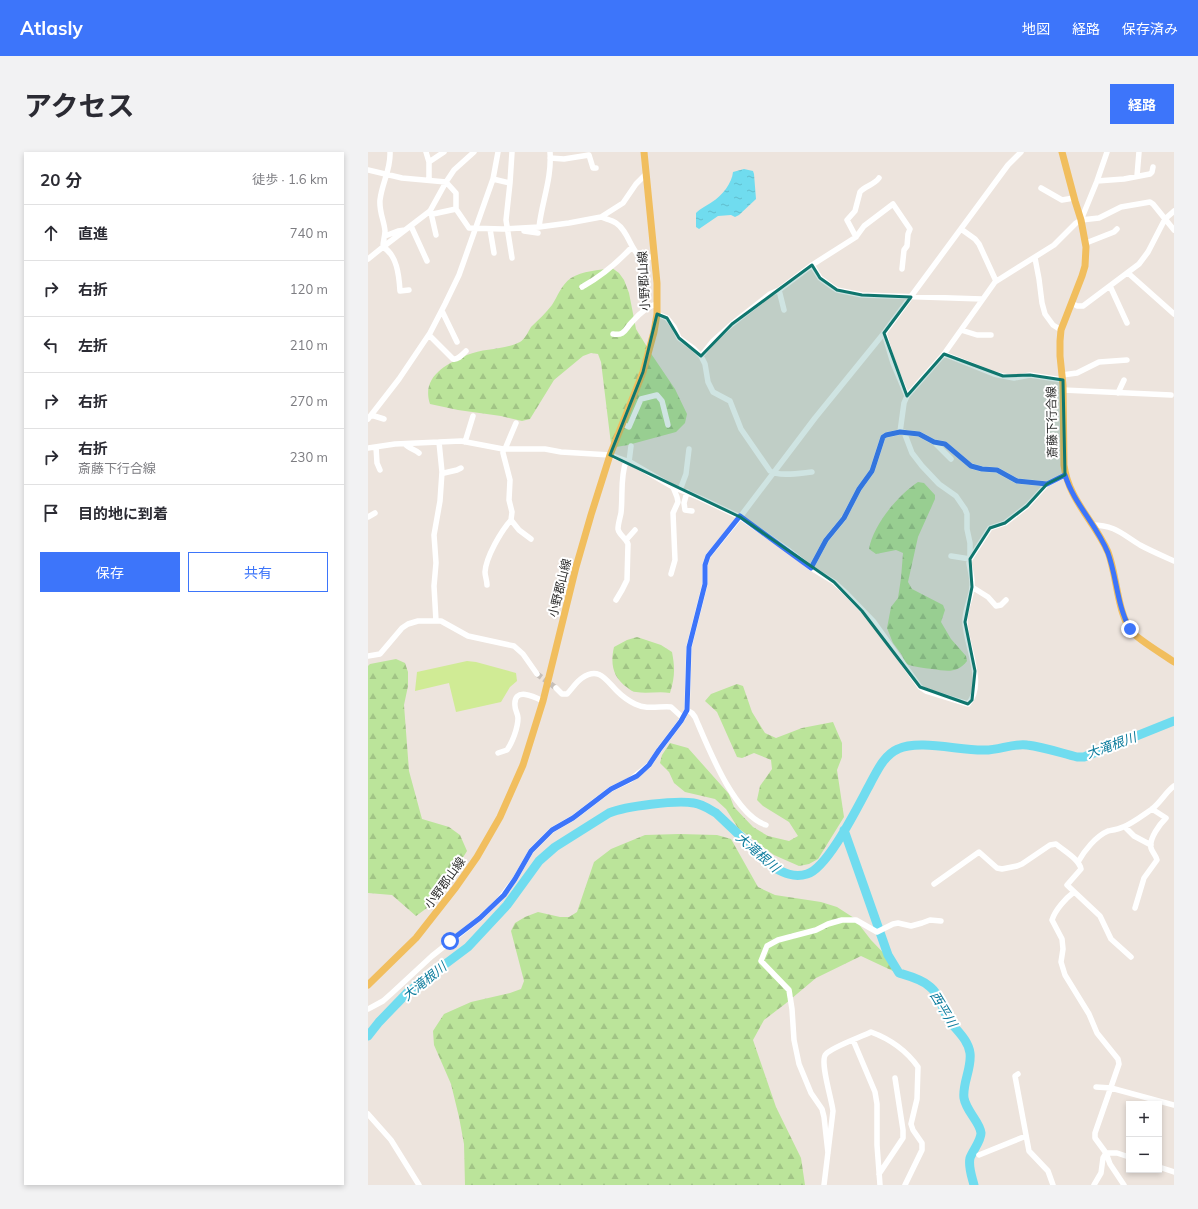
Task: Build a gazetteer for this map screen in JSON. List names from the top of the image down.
{
  "streets": {
    "main road": ["小野郡山線", "斎藤下行合線"]
  },
  "water": ["大滝根川", "西平川"],
  "page": {
    "header": "Atlasly",
    "nav": ["地図", "経路", "保存済み"],
    "title": "アクセス",
    "buttons": [
      "経路",
      ["保存", "共有"]
    ],
    "heading": ["20 分", "徒歩 · 1.6 km"],
    "list": [
      ["直進", "740 m"],
      ["右折", "120 m"],
      ["左折", "210 m"],
      ["右折", "270 m"],
      ["右折", "斎藤下行合線", "230 m"],
      "目的地に到着"
    ],
    "map_buttons": ["+", "−"]
  }
}
